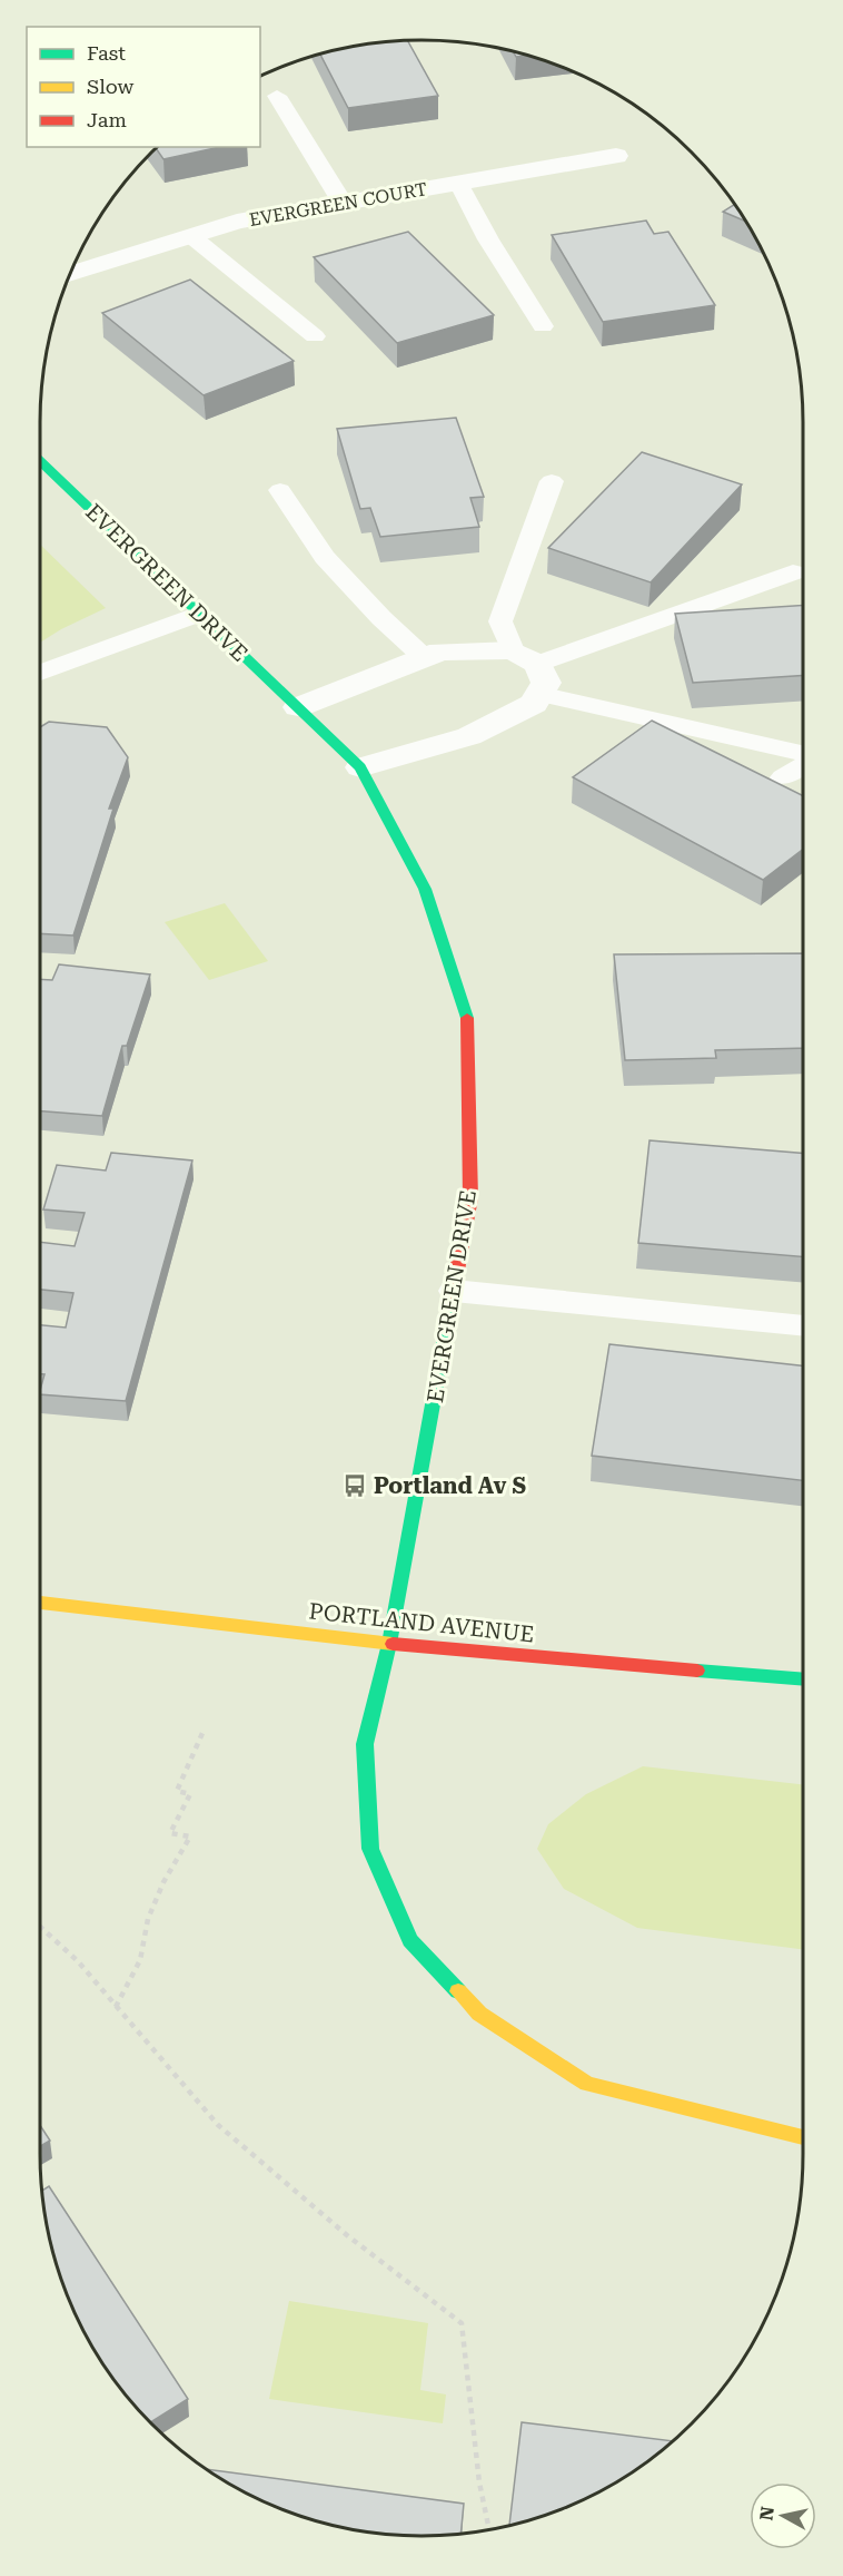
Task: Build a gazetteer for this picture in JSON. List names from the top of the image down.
{
  "streets": {
    "street": ["EVERGREEN COURT", "EVERGREEN DRIVE", "PORTLAND AVENUE"]
  },
  "crossings": [
    ["EVERGREEN DRIVE", "PORTLAND AVENUE"]
  ],
  "places": {
    "bus stop": ["Portland Av S"]
  },
  "legend": ["Fast", "Slow", "Jam"],
  "north": "left"
}
